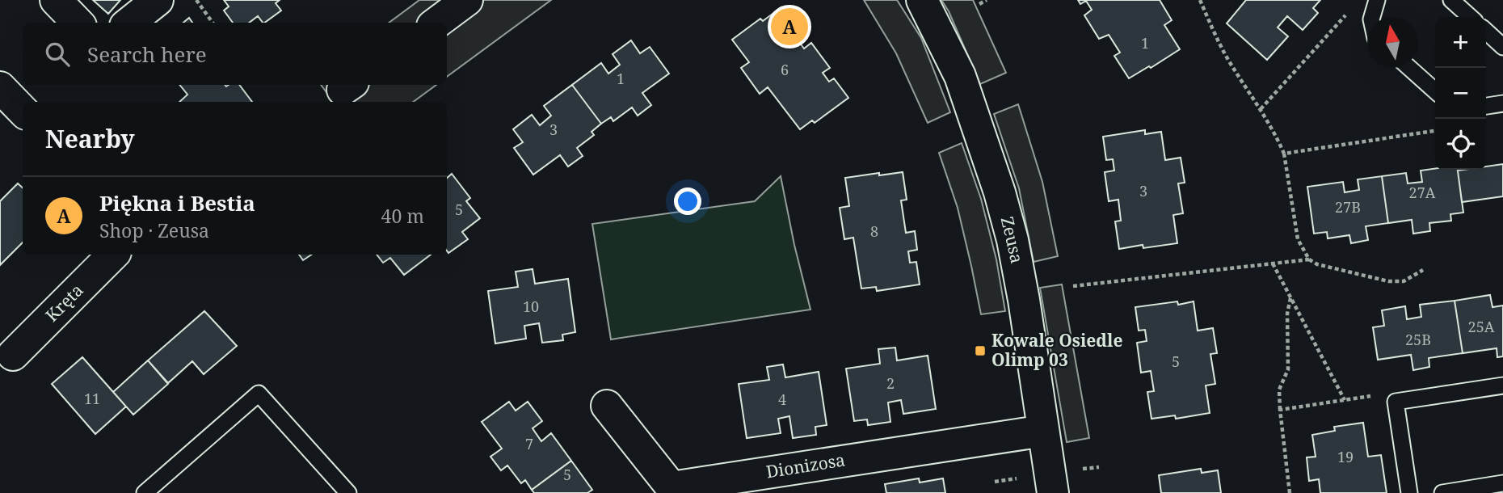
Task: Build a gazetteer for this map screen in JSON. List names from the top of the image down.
{
  "streets": {
    "street": ["Zeusa", "Kręta", "Dionizosa"]
  },
  "crossings": [
    ["Zeusa", "Dionizosa"]
  ],
  "places": {
    "transit": ["Kowale Osiedle Olimp 03"]
  },
  "house_numbers": [
    "1",
    "6",
    "1",
    "3",
    "3",
    "27A",
    "27B",
    "5",
    "8",
    "10",
    "25A",
    "25B",
    "5",
    "2",
    "11",
    "4",
    "7",
    "19",
    "5"
  ],
  "north": "top",
  "page": {
    "pins": "A",
    "map_buttons": ["+", "−"],
    "search": "Search here",
    "heading": "Nearby",
    "list": [
      {
        "mark": "A",
        "name": "Piękna i Bestia",
        "note": "Shop · Zeusa",
        "value": "40 m"
      }
    ]
  }
}
